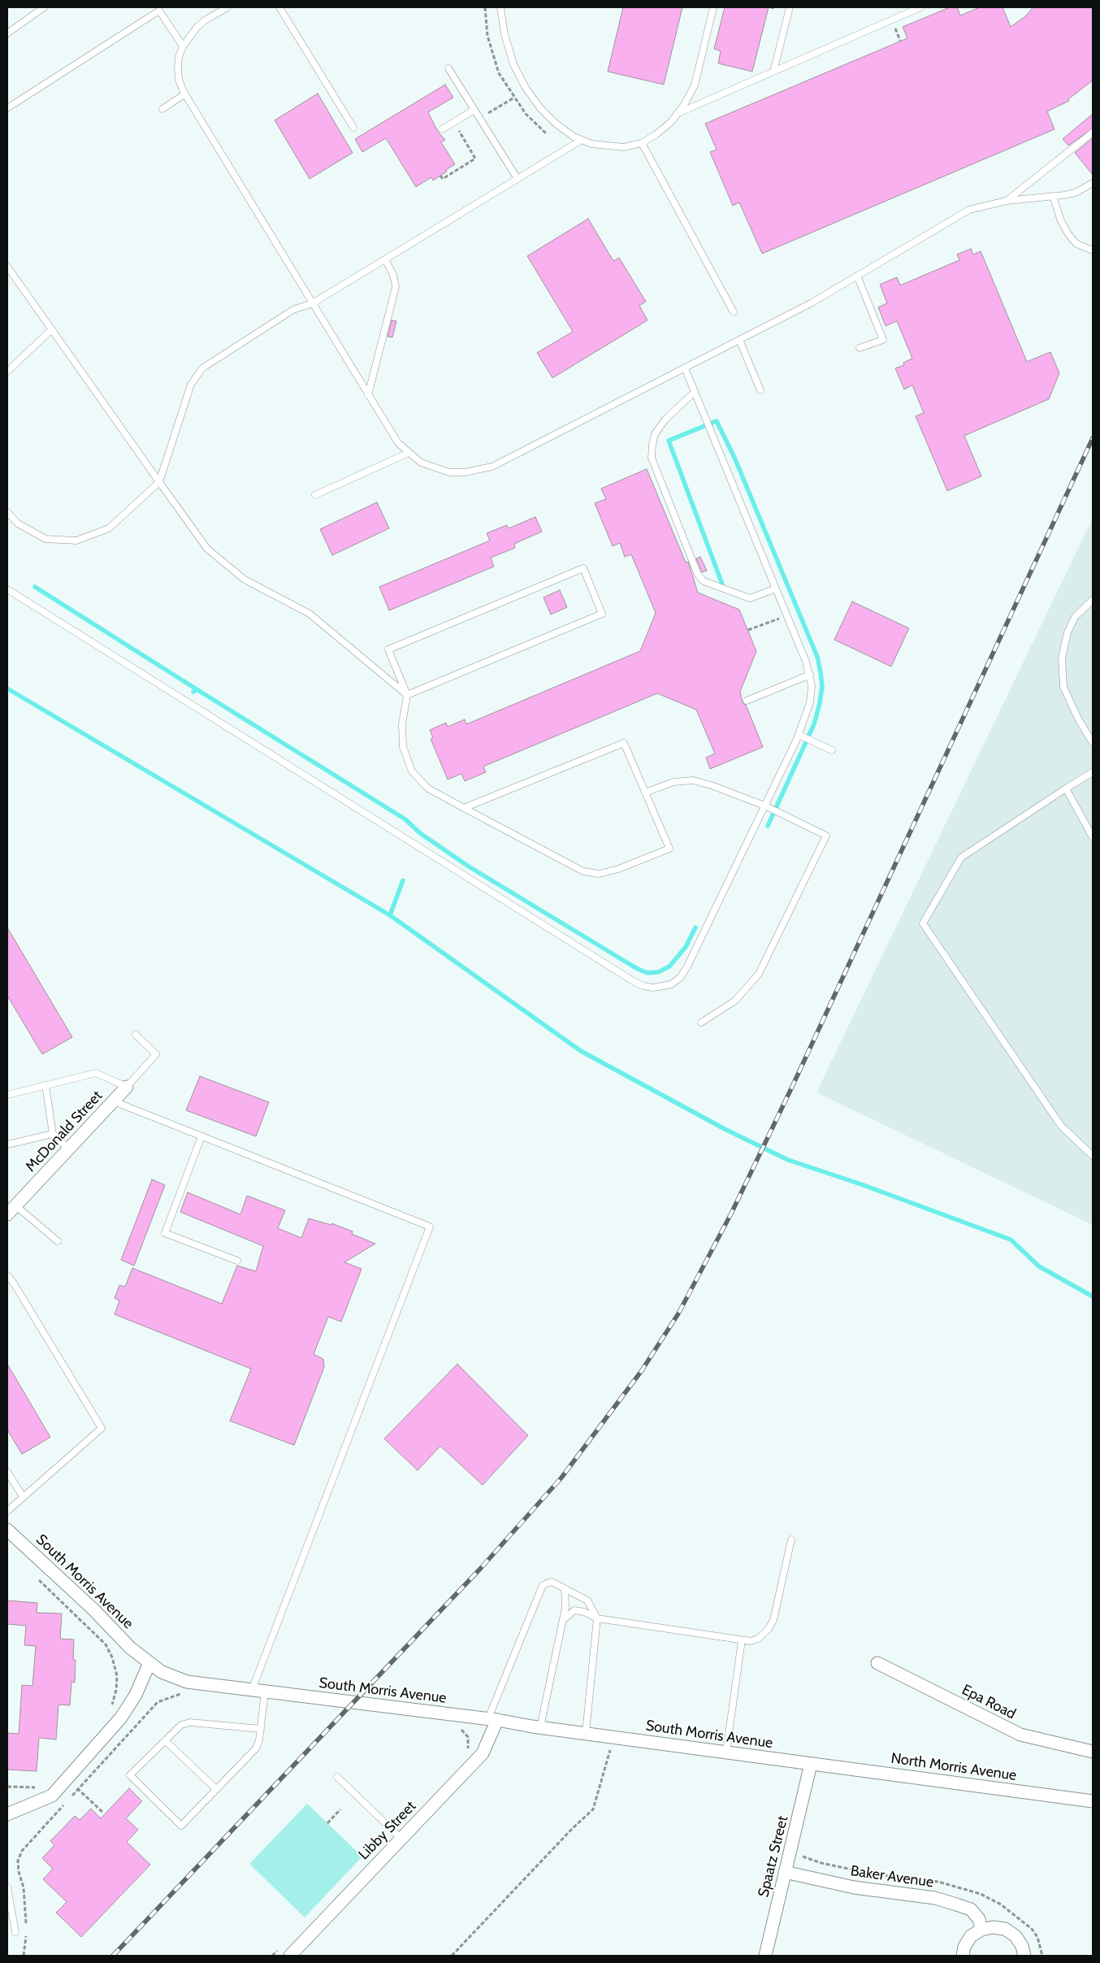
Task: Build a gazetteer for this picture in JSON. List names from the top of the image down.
{
  "streets": {
    "street": [
      "McDonald Street",
      "South Morris Avenue",
      "Epa Road",
      "North Morris Avenue",
      "Libby Street",
      "Spaatz Street",
      "Baker Avenue"
    ]
  },
  "crossings": [
    ["South Morris Avenue", "North Morris Avenue"],
    ["South Morris Avenue", "Libby Street"],
    ["South Morris Avenue", "Spaatz Street"],
    ["North Morris Avenue", "Spaatz Street"],
    ["Spaatz Street", "Baker Avenue"]
  ]
}
